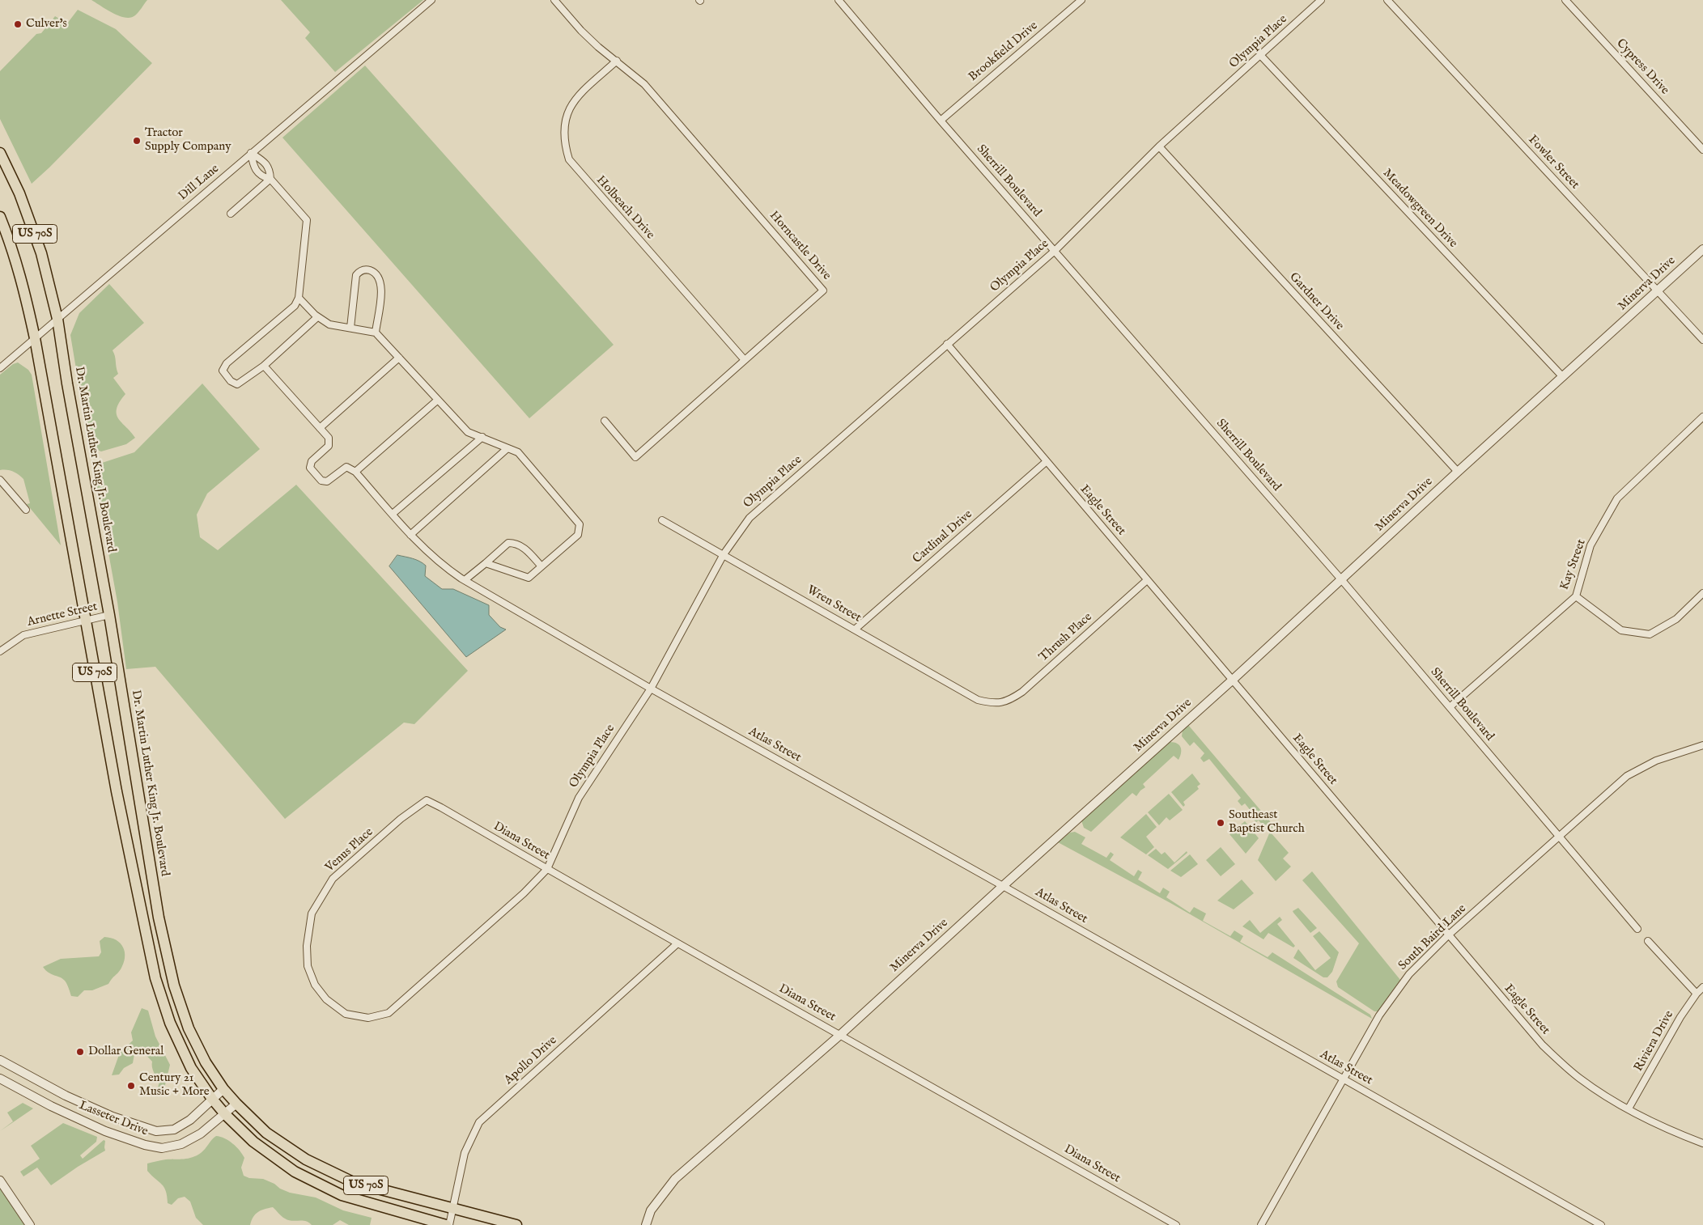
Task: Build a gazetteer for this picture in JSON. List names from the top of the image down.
{
  "streets": {
    "main road": ["US 70S", "Dr. Martin Luther King Jr. Boulevard"],
    "street": [
      "Olympia Place",
      "Brookfield Drive",
      "Cypress Drive",
      "Fowler Street",
      "Sherrill Boulevard",
      "Dill Lane",
      "Holbeach Drive",
      "Meadowgreen Drive",
      "Horncastle Drive",
      "Minerva Drive",
      "Gardner Drive",
      "Eagle Street",
      "Cardinal Drive",
      "Kay Street",
      "Wren Street",
      "Arnette Street",
      "Thrush Place",
      "Atlas Street",
      "Diana Street",
      "Venus Place",
      "South Baird Lane",
      "Riviera Drive",
      "Apollo Drive",
      "Lasseter Drive"
    ]
  },
  "crossings": [
    ["Olympia Place", "Sherrill Boulevard"],
    ["Olympia Place", "Meadowgreen Drive"],
    ["Olympia Place", "Gardner Drive"],
    ["Olympia Place", "Eagle Street"],
    ["Olympia Place", "Wren Street"],
    ["Olympia Place", "Atlas Street"],
    ["Olympia Place", "Diana Street"],
    ["Olympia Place", "Venus Place"],
    ["Brookfield Drive", "Sherrill Boulevard"],
    ["Fowler Street", "Minerva Drive"],
    ["Sherrill Boulevard", "Minerva Drive"],
    ["Sherrill Boulevard", "Kay Street"],
    ["Sherrill Boulevard", "South Baird Lane"],
    ["Dill Lane", "US 70S"],
    ["Dill Lane", "Dr. Martin Luther King Jr. Boulevard"],
    ["Holbeach Drive", "Horncastle Drive"],
    ["Meadowgreen Drive", "Minerva Drive"],
    ["US 70S", "Arnette Street"],
    ["US 70S", "Apollo Drive"],
    ["US 70S", "Lasseter Drive"],
    ["Minerva Drive", "Gardner Drive"],
    ["Minerva Drive", "Eagle Street"],
    ["Minerva Drive", "Atlas Street"],
    ["Minerva Drive", "Diana Street"],
    ["Dr. Martin Luther King Jr. Boulevard", "Arnette Street"],
    ["Dr. Martin Luther King Jr. Boulevard", "Apollo Drive"],
    ["Dr. Martin Luther King Jr. Boulevard", "Lasseter Drive"],
    ["Eagle Street", "Cardinal Drive"],
    ["Eagle Street", "Thrush Place"],
    ["Eagle Street", "South Baird Lane"],
    ["Eagle Street", "Riviera Drive"],
    ["Cardinal Drive", "Wren Street"],
    ["Wren Street", "Thrush Place"],
    ["Atlas Street", "South Baird Lane"],
    ["Diana Street", "Venus Place"],
    ["Diana Street", "Apollo Drive"]
  ],
  "places": [
    "Culver's",
    "Tractor Supply Company",
    "Southeast Baptist Church",
    "Dollar General",
    "Century 21 Music + More"
  ]
}
